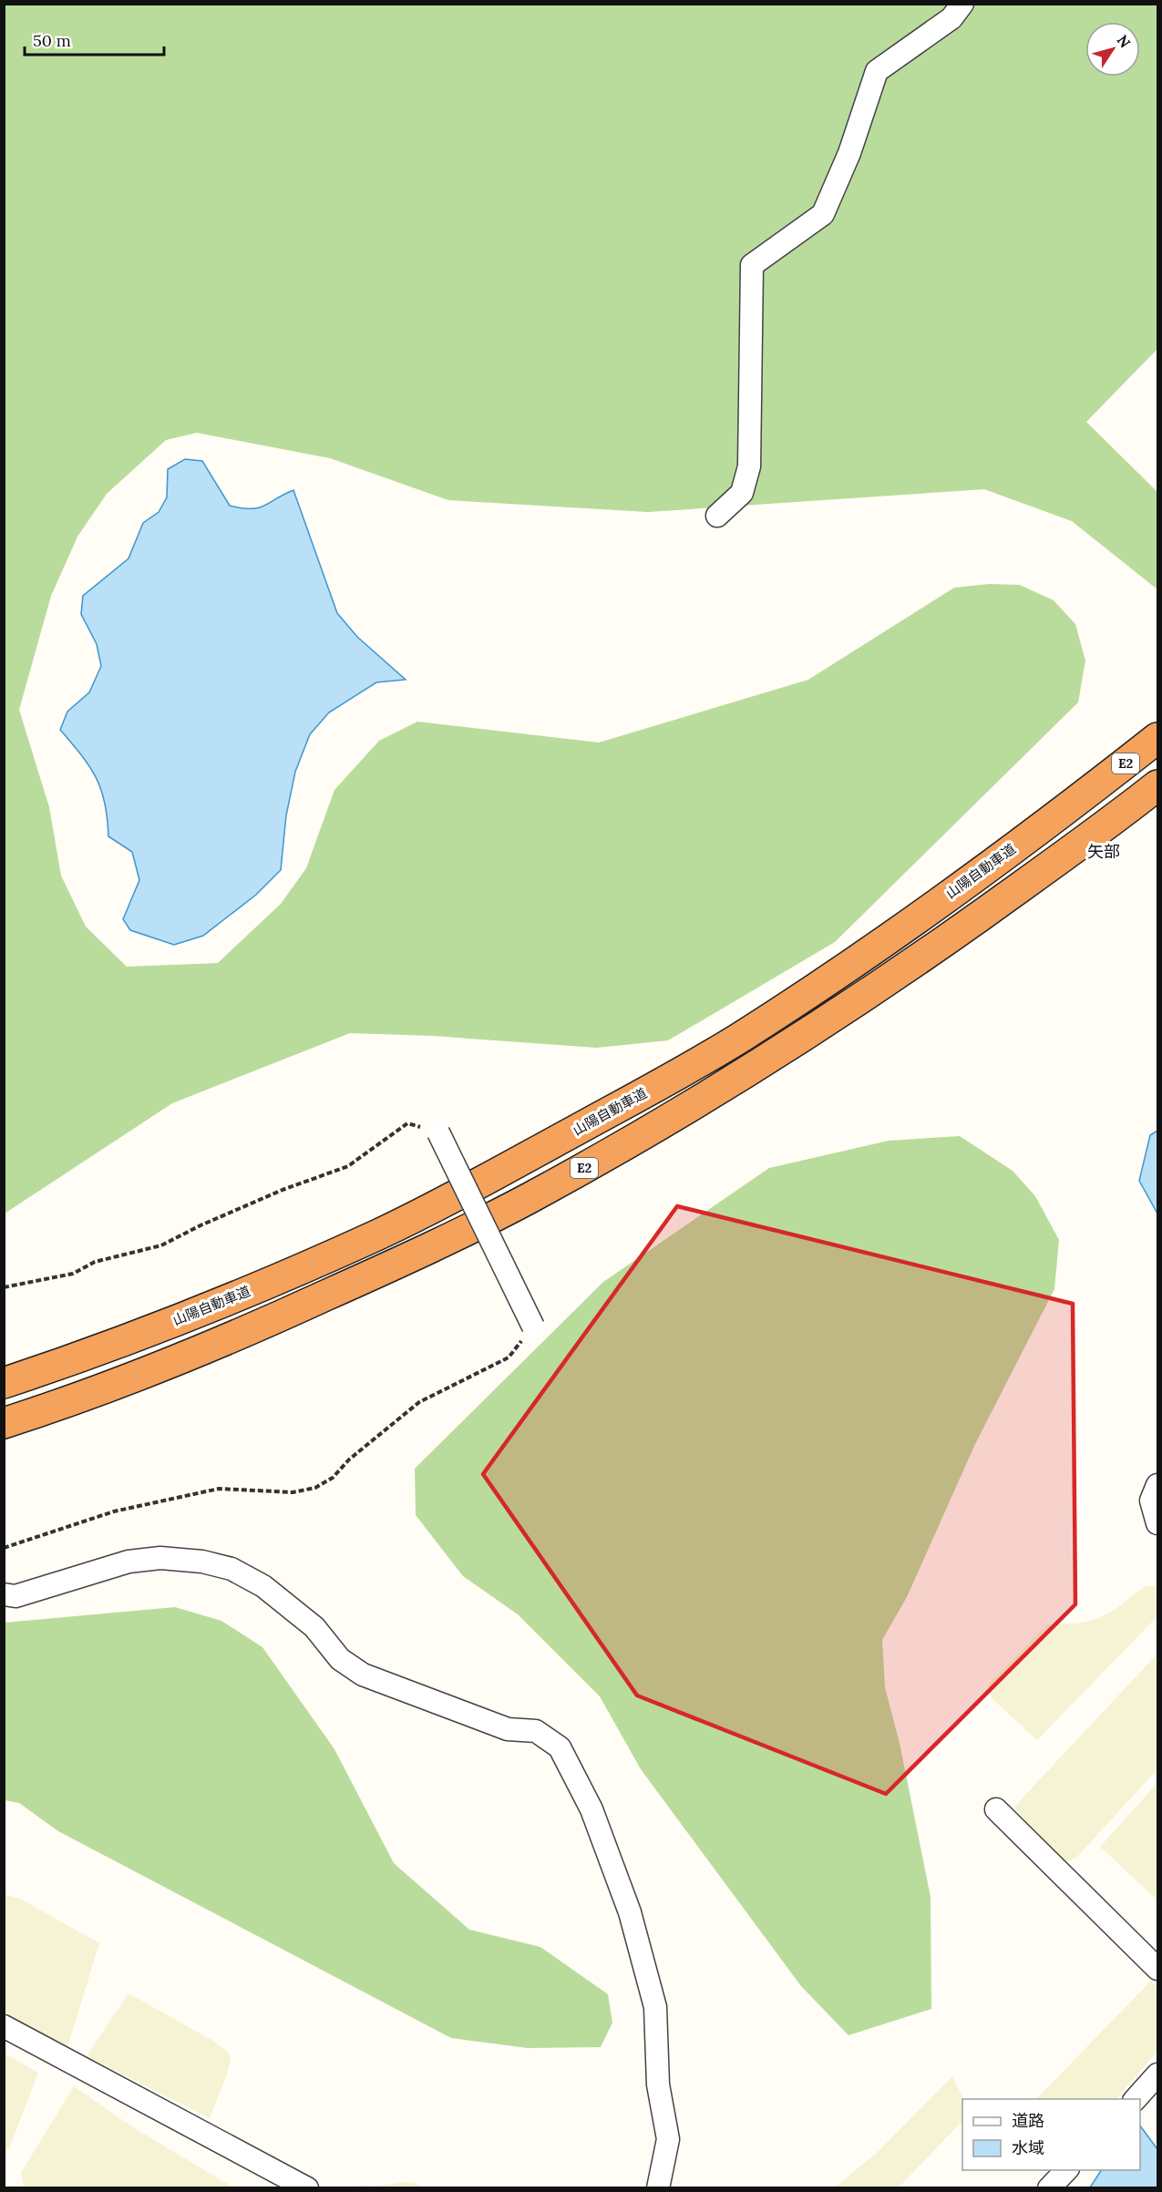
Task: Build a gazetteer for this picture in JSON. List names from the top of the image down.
{
  "streets": {
    "highway": ["E2", "山陽自動車道"]
  },
  "districts": ["矢部"],
  "legend": ["道路", "水域"],
  "scale_bar": "50 m",
  "north": "top right"
}
